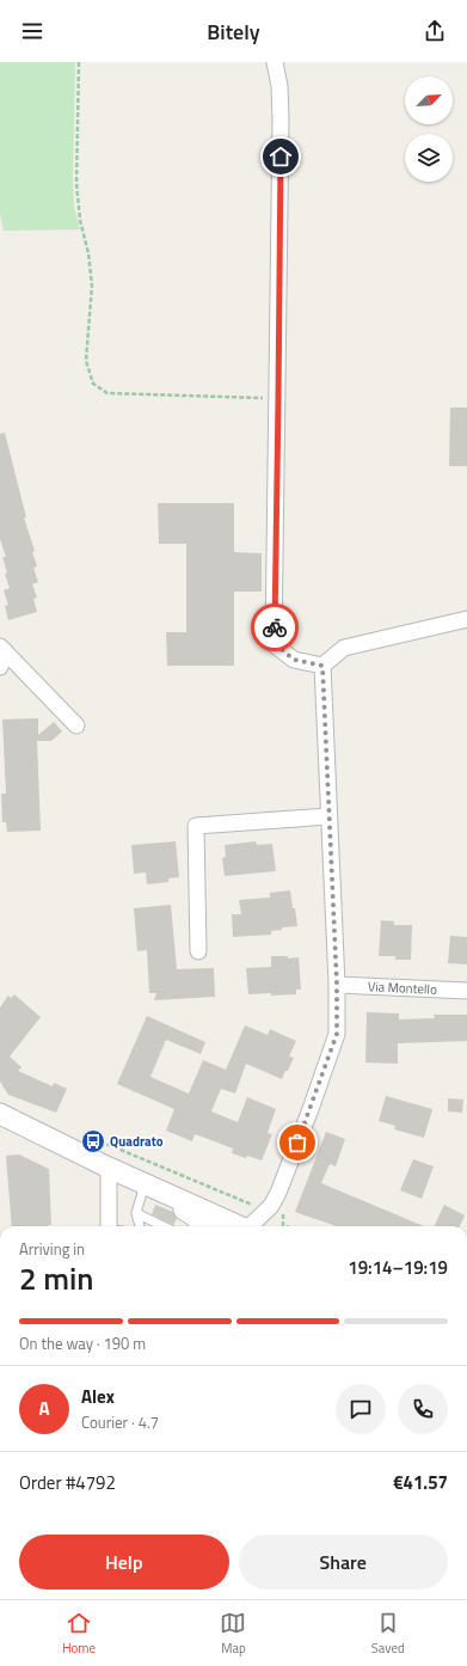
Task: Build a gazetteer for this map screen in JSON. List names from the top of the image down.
{
  "streets": {
    "street": ["Via Montello"]
  },
  "places": {
    "bus stop": ["Quadrato"]
  },
  "north": "top right",
  "page": {
    "header": "Bitely",
    "heading": ["2 min", "Arriving in", "19:14–19:19"],
    "panel": [
      "Alex",
      "Courier · 4.7",
      "Order #4792",
      "€41.57"
    ],
    "bar": "On the way · 190 m",
    "round": "A",
    "buttons": ["Help", "Share"],
    "tabs": ["Home", "Map", "Saved"]
  }
}
